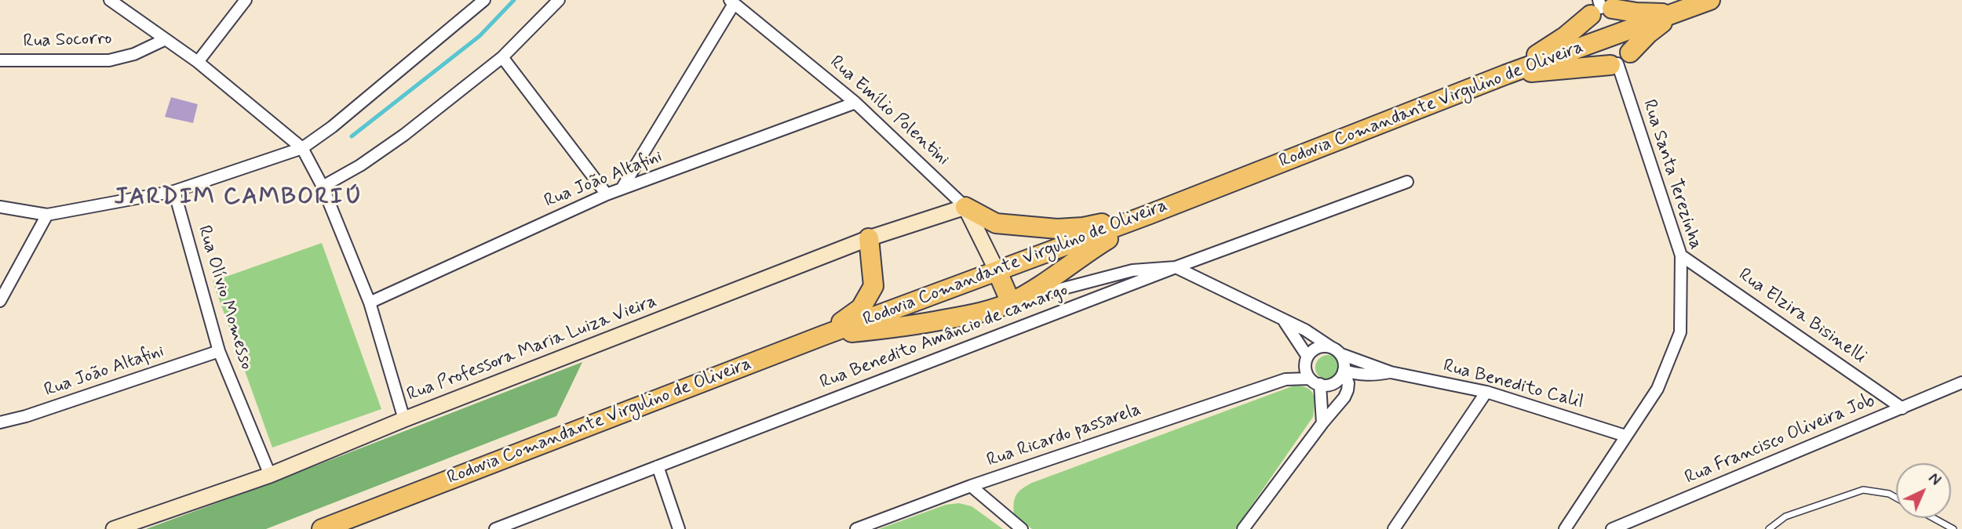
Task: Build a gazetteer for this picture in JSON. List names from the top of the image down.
{
  "streets": {
    "highway": ["Rodovia Comandante Virgulino de Oliveira"],
    "street": [
      "Rua Socorro",
      "Rua Emílio Polentini",
      "Rua Santa Terezinha",
      "Rua João Altafini",
      "Rua Olívio Momesso",
      "Rua Elzira Bisinelli",
      "Rua Benedito Amâncio de camargo",
      "Rua Professora Maria Luiza Vieira",
      "Rua Benedito Calil",
      "Rua Ricardo passarela",
      "Rua Francisco Oliveira Job"
    ]
  },
  "crossings": [
    ["Rodovia Comandante Virgulino de Oliveira", "Rua Emílio Polentini"],
    ["Rodovia Comandante Virgulino de Oliveira", "Rua Santa Terezinha"],
    ["Rua Emílio Polentini", "Rua João Altafini"],
    ["Rua Emílio Polentini", "Rua Professora Maria Luiza Vieira"],
    ["Rua Santa Terezinha", "Rua Elzira Bisinelli"],
    ["Rua Santa Terezinha", "Rua Benedito Calil"],
    ["Rua João Altafini", "Rua Olívio Momesso"],
    ["Rua Olívio Momesso", "Rua Professora Maria Luiza Vieira"],
    ["Rua Elzira Bisinelli", "Rua Francisco Oliveira Job"],
    ["Rua Benedito Calil", "Rua Ricardo passarela"]
  ],
  "districts": ["JARDIM CAMBORIÚ"],
  "north": "top right"
}
